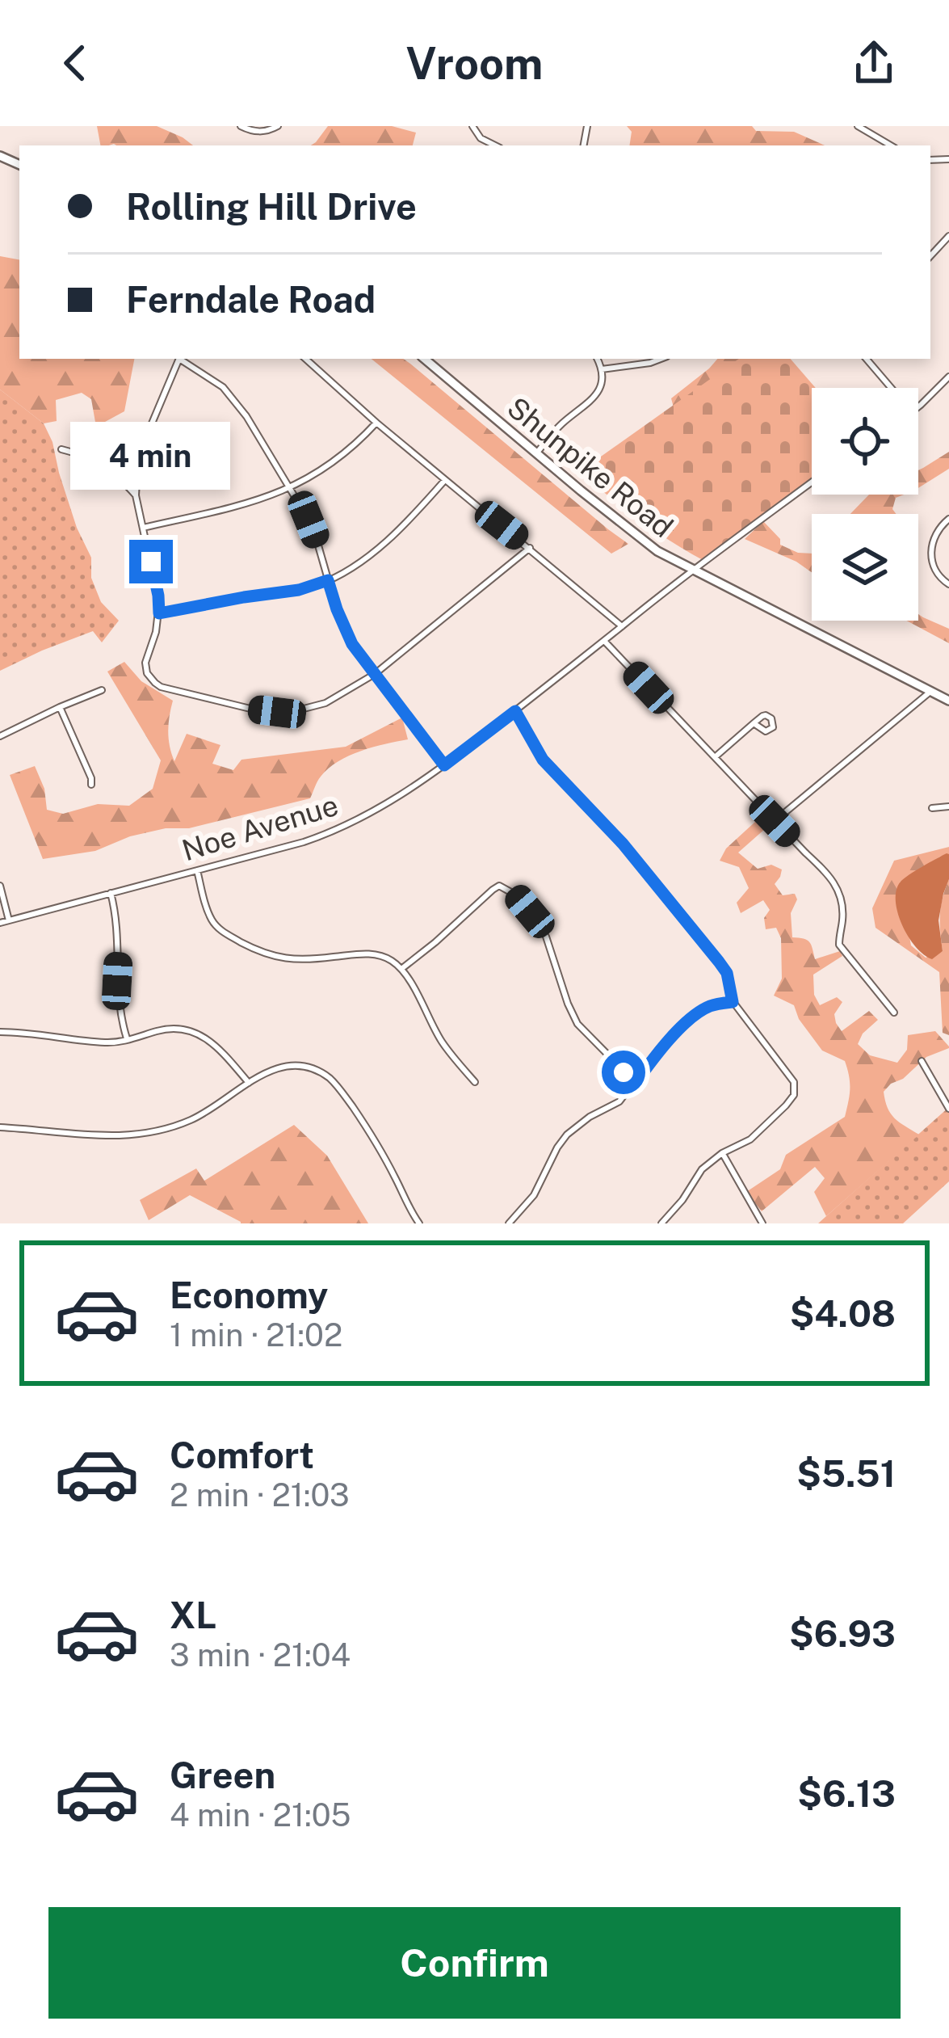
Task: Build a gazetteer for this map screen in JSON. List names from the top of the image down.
{
  "streets": {
    "main road": ["Shunpike Road"],
    "street": ["Noe Avenue"]
  },
  "crossings": [
    ["Shunpike Road", "Noe Avenue"]
  ],
  "page": {
    "header": "Vroom",
    "banner": ["Rolling Hill Drive", "Ferndale Road"],
    "bubble": "4 min",
    "list": [
      {
        "name": "Economy",
        "note": "1 min · 21:02",
        "value": "$4.08"
      },
      {
        "name": "Comfort",
        "note": "2 min · 21:03",
        "value": "$5.51"
      },
      {
        "name": "XL",
        "note": "3 min · 21:04",
        "value": "$6.93"
      },
      {
        "name": "Green",
        "note": "4 min · 21:05",
        "value": "$6.13"
      }
    ],
    "buttons": "Confirm"
  }
}
